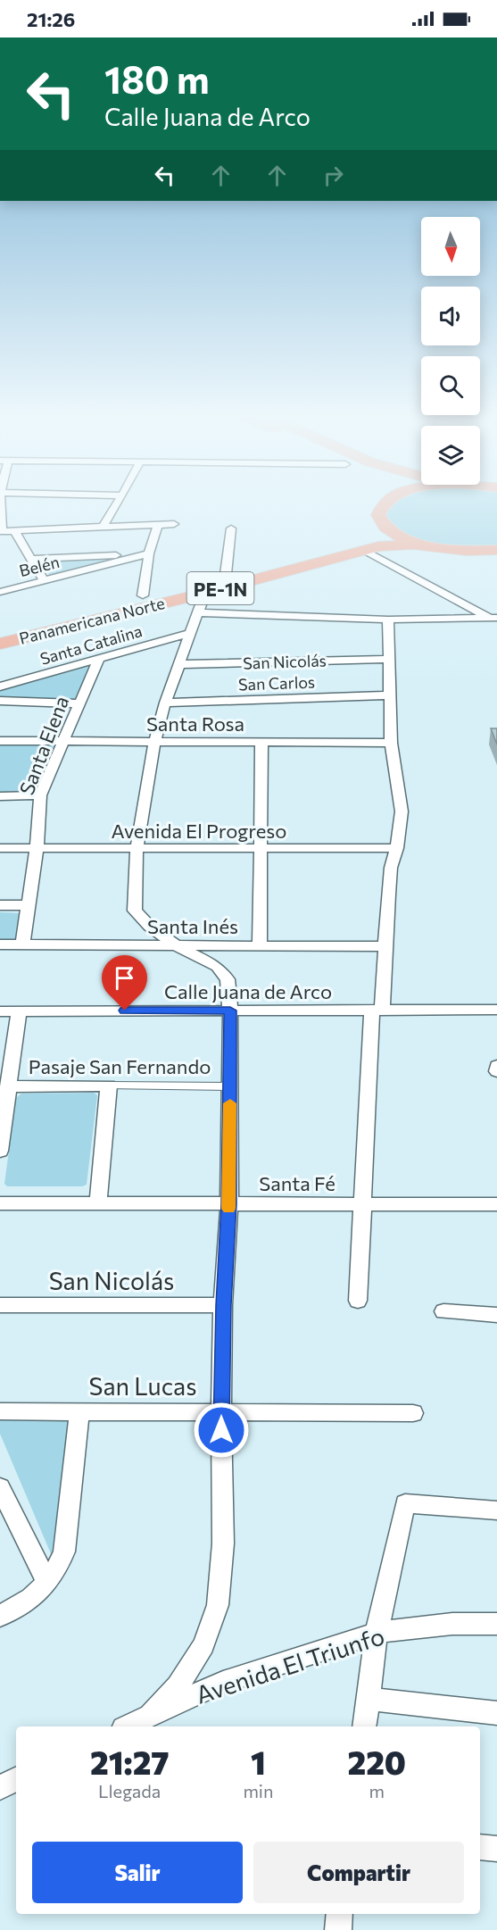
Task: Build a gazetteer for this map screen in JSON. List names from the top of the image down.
{
  "streets": {
    "highway": ["PE-1N", "Panamericana Norte"],
    "street": [
      "Belén",
      "Santa Catalina",
      "San Nicolás",
      "San Carlos",
      "Santa Rosa",
      "Santa Elena",
      "Avenida El Progreso",
      "Santa Inés",
      "Calle Juana de Arco",
      "Pasaje San Fernando",
      "Santa Fé",
      "San Lucas",
      "Avenida El Triunfo"
    ]
  },
  "crossings": [
    ["PE-1N", "Panamericana Norte"],
    ["Panamericana Norte", "Avenida El Triunfo"],
    ["Santa Catalina", "Santa Elena"],
    ["Santa Catalina", "Avenida El Triunfo"],
    ["San Nicolás", "Avenida El Triunfo"],
    ["San Carlos", "Avenida El Triunfo"],
    ["Santa Rosa", "Santa Elena"],
    ["Santa Rosa", "Avenida El Triunfo"],
    ["Santa Elena", "Avenida El Progreso"],
    ["Santa Elena", "Santa Inés"],
    ["Avenida El Progreso", "Avenida El Triunfo"],
    ["Santa Inés", "Avenida El Triunfo"],
    ["Calle Juana de Arco", "Avenida El Triunfo"],
    ["Pasaje San Fernando", "Avenida El Triunfo"],
    ["Santa Fé", "Avenida El Triunfo"],
    ["San Lucas", "Avenida El Triunfo"]
  ],
  "north": "bottom",
  "page": {
    "status": "21:26",
    "turn": ["180 m", "Calle Juana de Arco"],
    "eta": [
      "21:27",
      "Llegada",
      "1",
      "min",
      "220",
      "m"
    ],
    "buttons": ["Salir", "Compartir"]
  }
}
